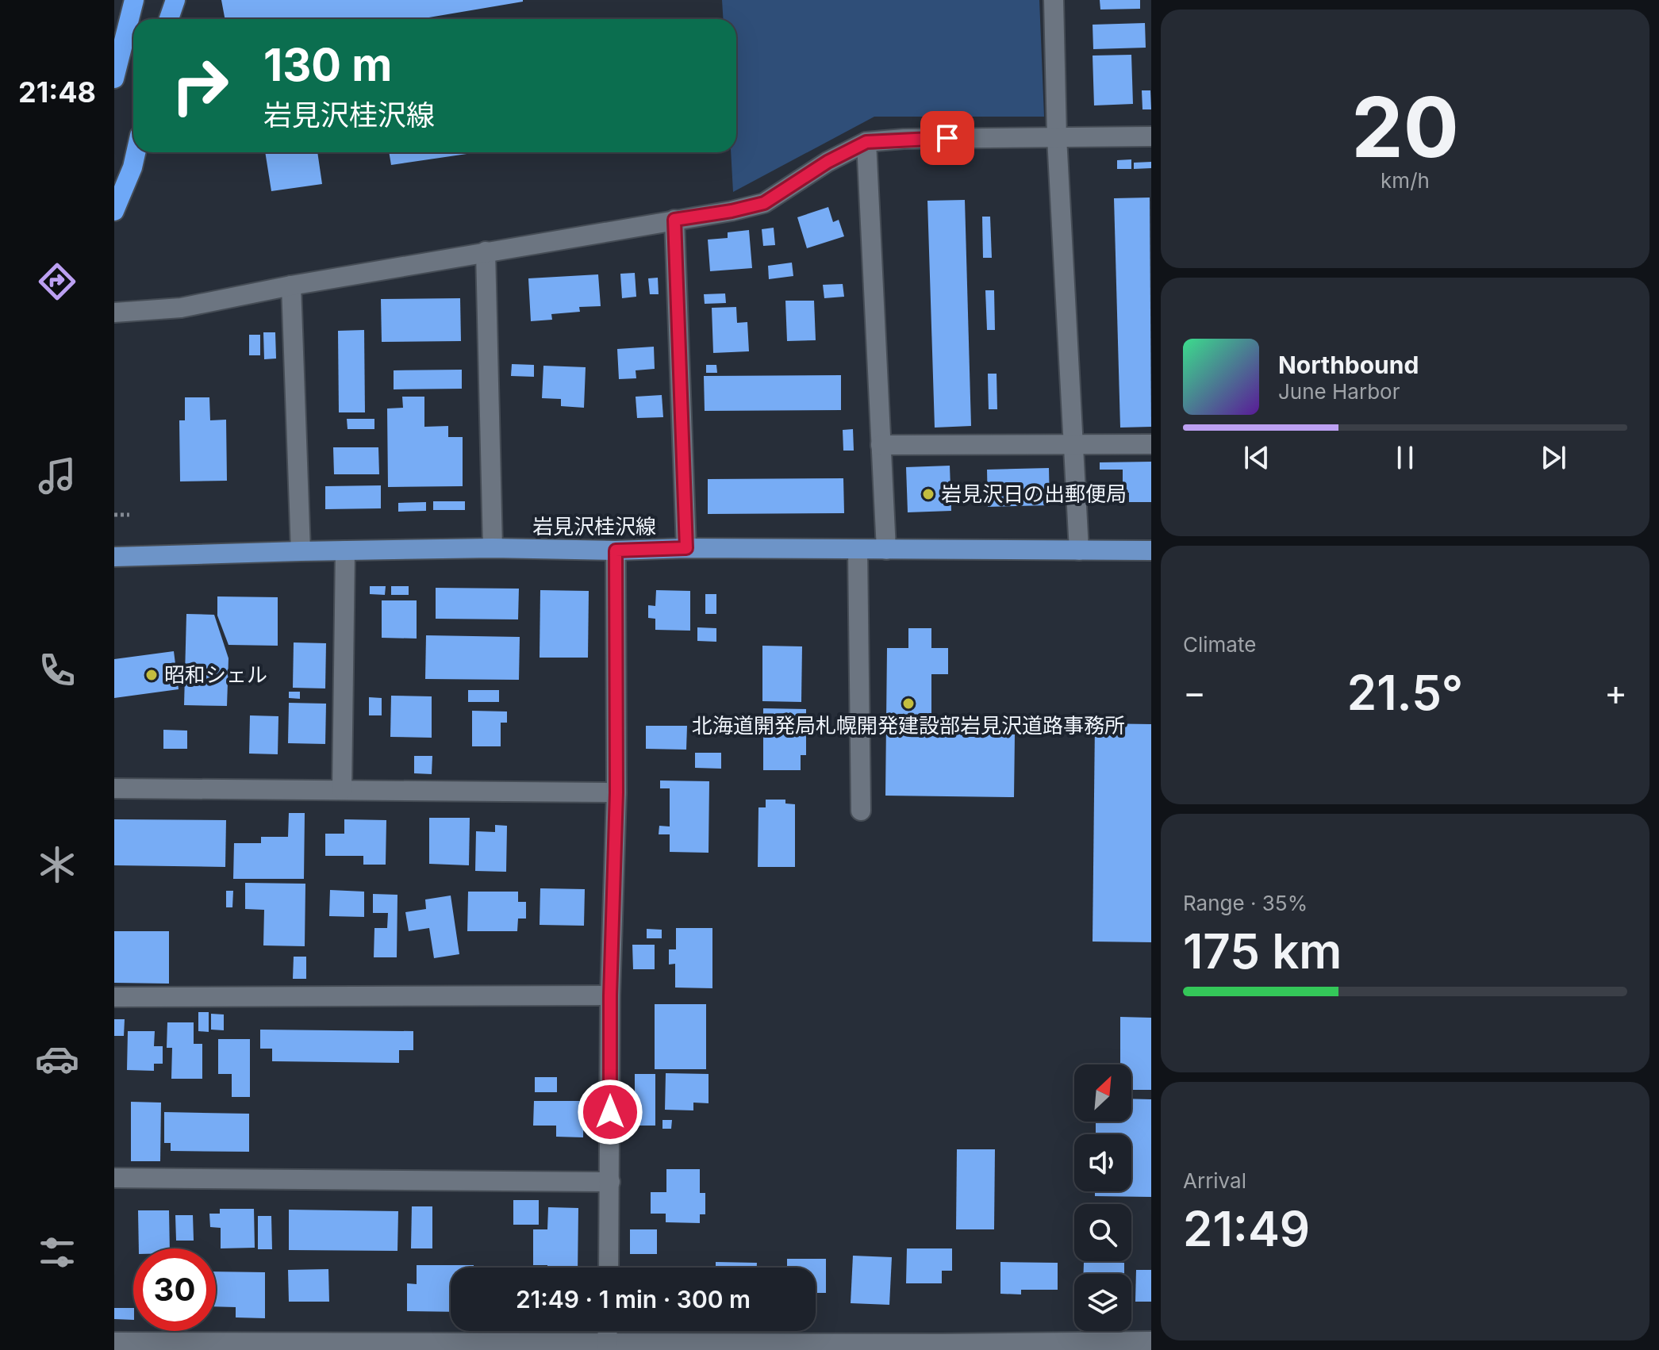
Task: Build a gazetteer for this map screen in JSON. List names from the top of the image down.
{
  "streets": {
    "main road": ["岩見沢桂沢線"]
  },
  "places": ["岩見沢日の出郵便局", "昭和シェル", "北海道開発局札幌開発建設部岩見沢道路事務所"],
  "north": "top right",
  "page": {
    "tabs": "21:48",
    "tile": [
      ["20", "km/h"],
      "Climate",
      ["Range · 35%", "175 km"],
      ["Arrival", "21:49"]
    ],
    "turn": ["130 m", "岩見沢桂沢線"],
    "song": ["Northbound", "June Harbor"],
    "heat": ["−", "21.5°", "+"],
    "limit": "30",
    "trip": "21:49 · 1 min · 300 m"
  }
}
